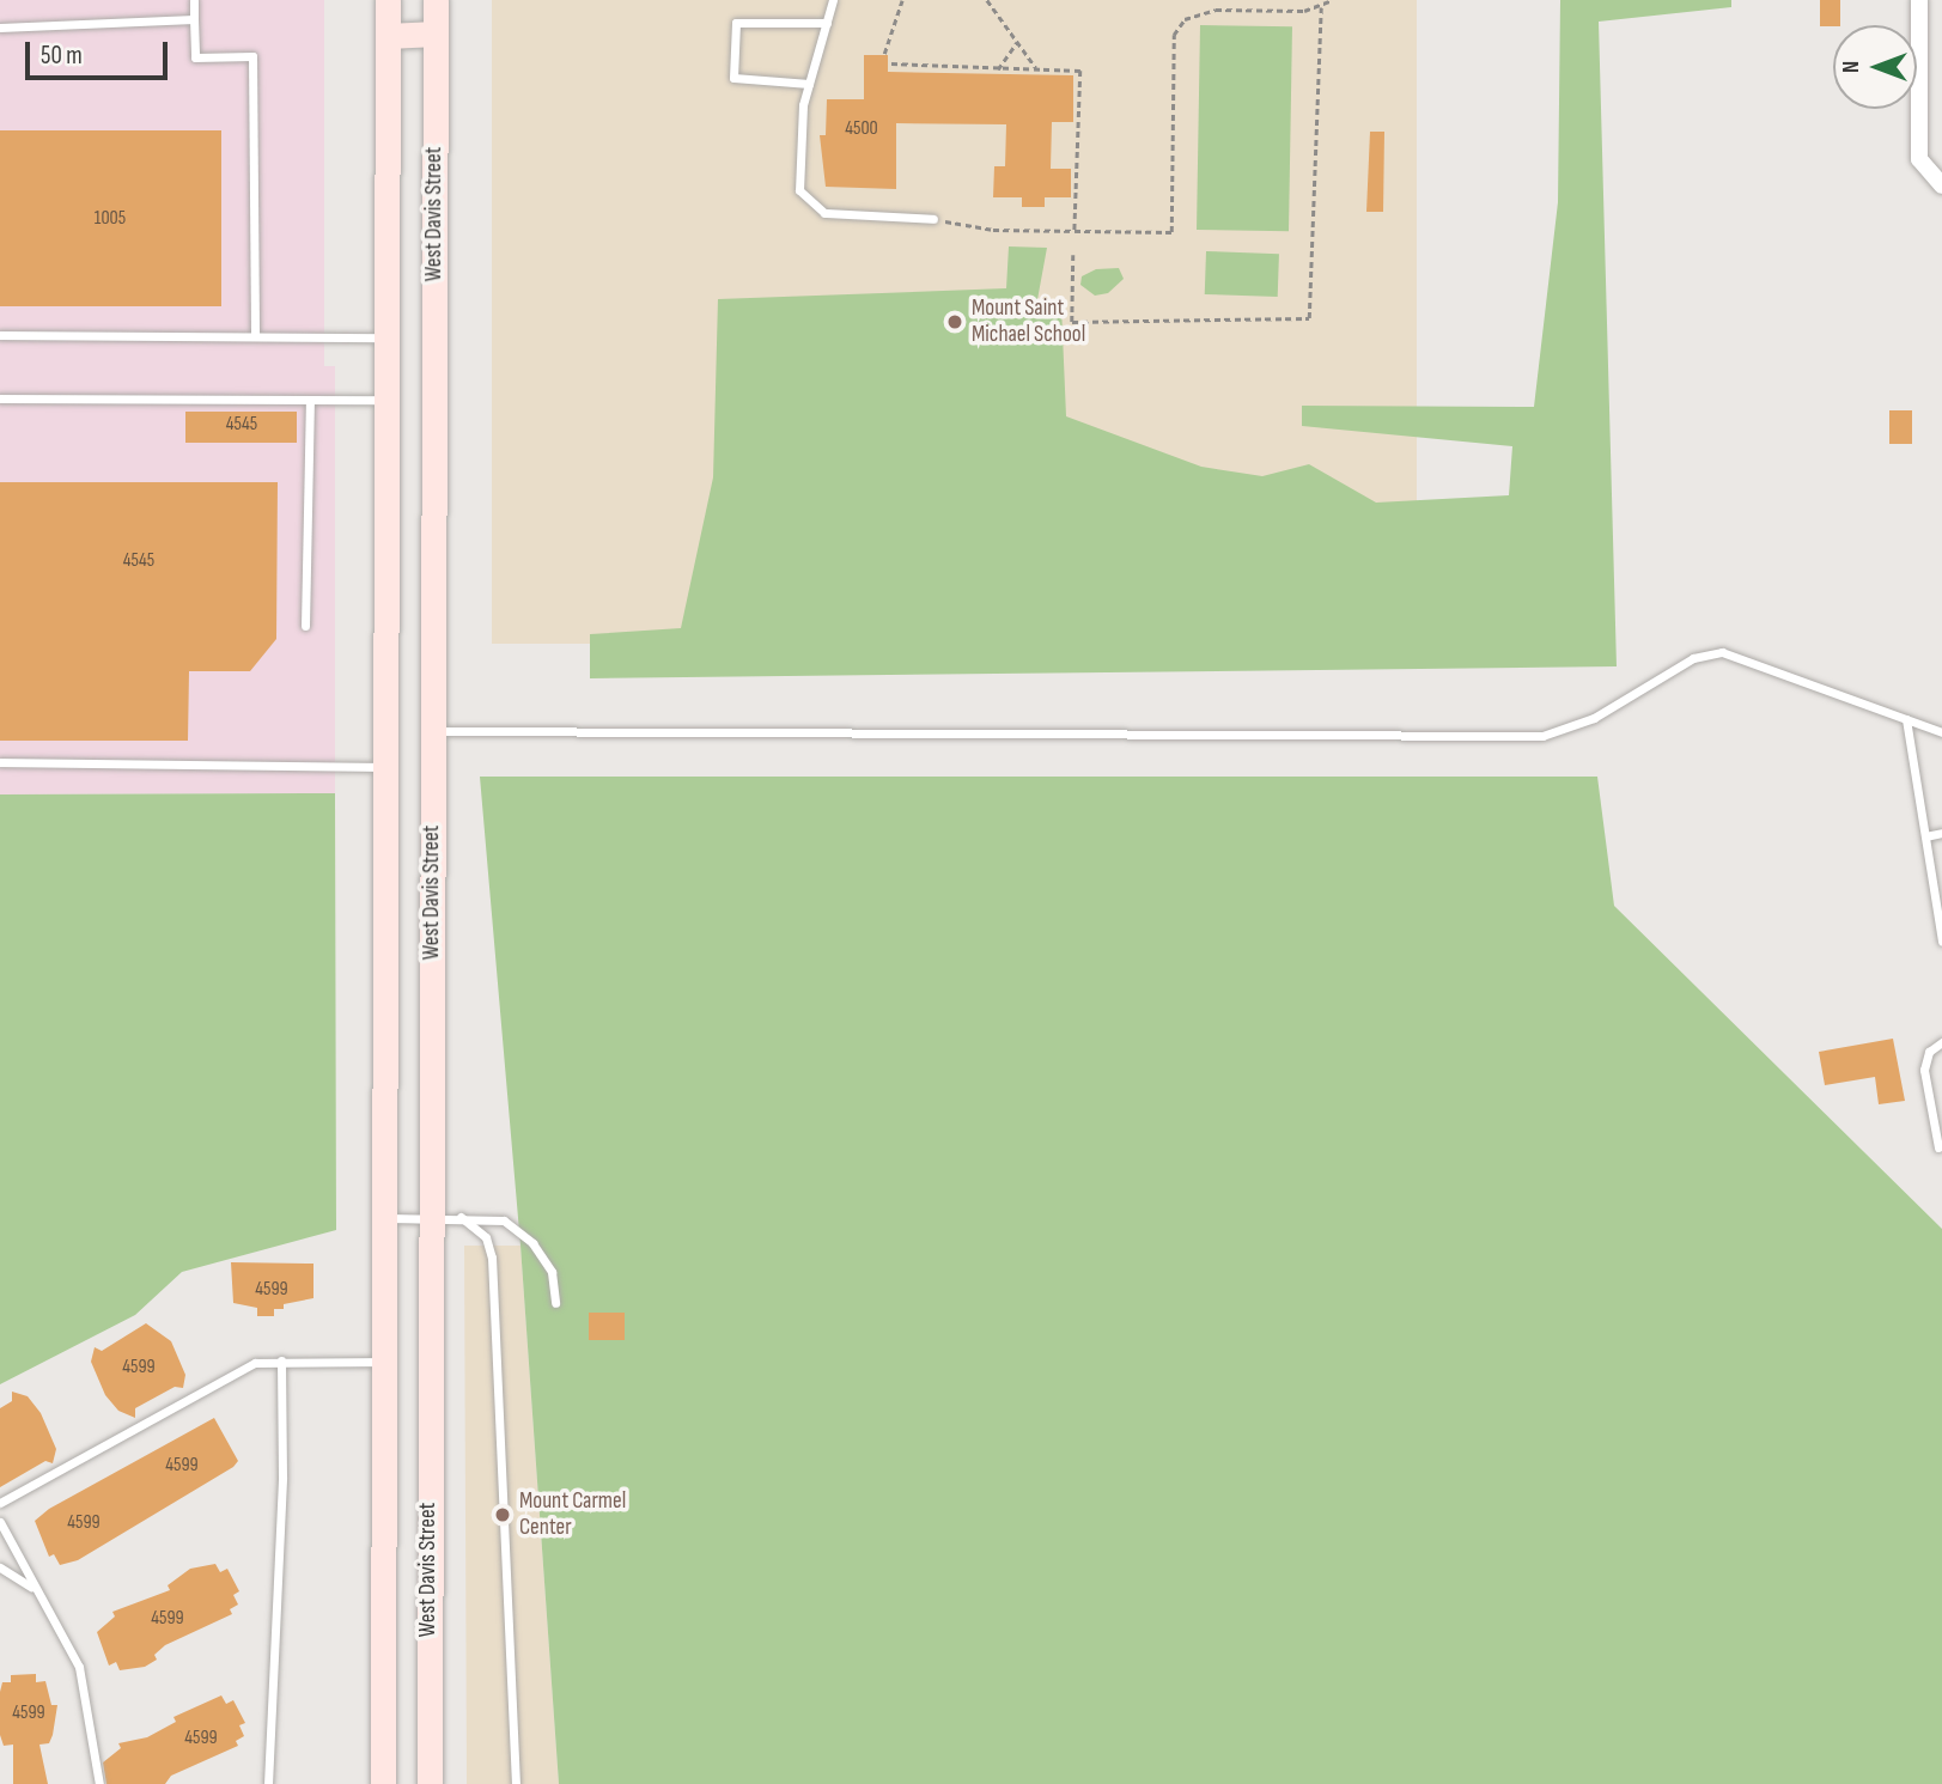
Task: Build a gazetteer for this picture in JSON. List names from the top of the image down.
{
  "streets": {
    "main road": ["West Davis Street"]
  },
  "places": ["Mount Saint Michael School", "Mount Carmel Center"],
  "house_numbers": [
    "4500",
    "1005",
    "4545",
    "4545",
    "4599",
    "4599",
    "4599",
    "4599",
    "4599",
    "4599",
    "4599"
  ],
  "scale_bar": "50 m",
  "north": "left"
}
